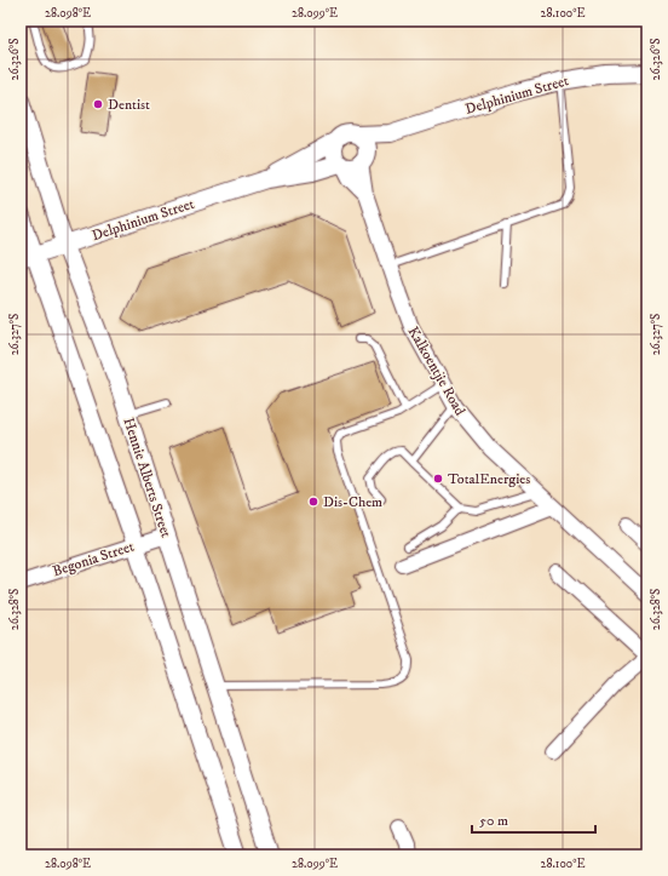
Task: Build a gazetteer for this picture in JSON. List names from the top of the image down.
{
  "streets": {
    "street": [
      "Delphinium Street",
      "Kalkoentjie Road",
      "Hennie Alberts Street",
      "Begonia Street"
    ]
  },
  "crossings": [
    ["Delphinium Street", "Kalkoentjie Road"],
    ["Delphinium Street", "Hennie Alberts Street"],
    ["Hennie Alberts Street", "Begonia Street"]
  ],
  "places": ["Dentist", "TotalEnergies", "Dis-Chem"],
  "scale_bar": "50 m",
  "coordinates": [
    "28.098°E",
    "28.099°E",
    "28.100°E",
    "26.326°S",
    "26.327°S",
    "26.328°S"
  ]
}
